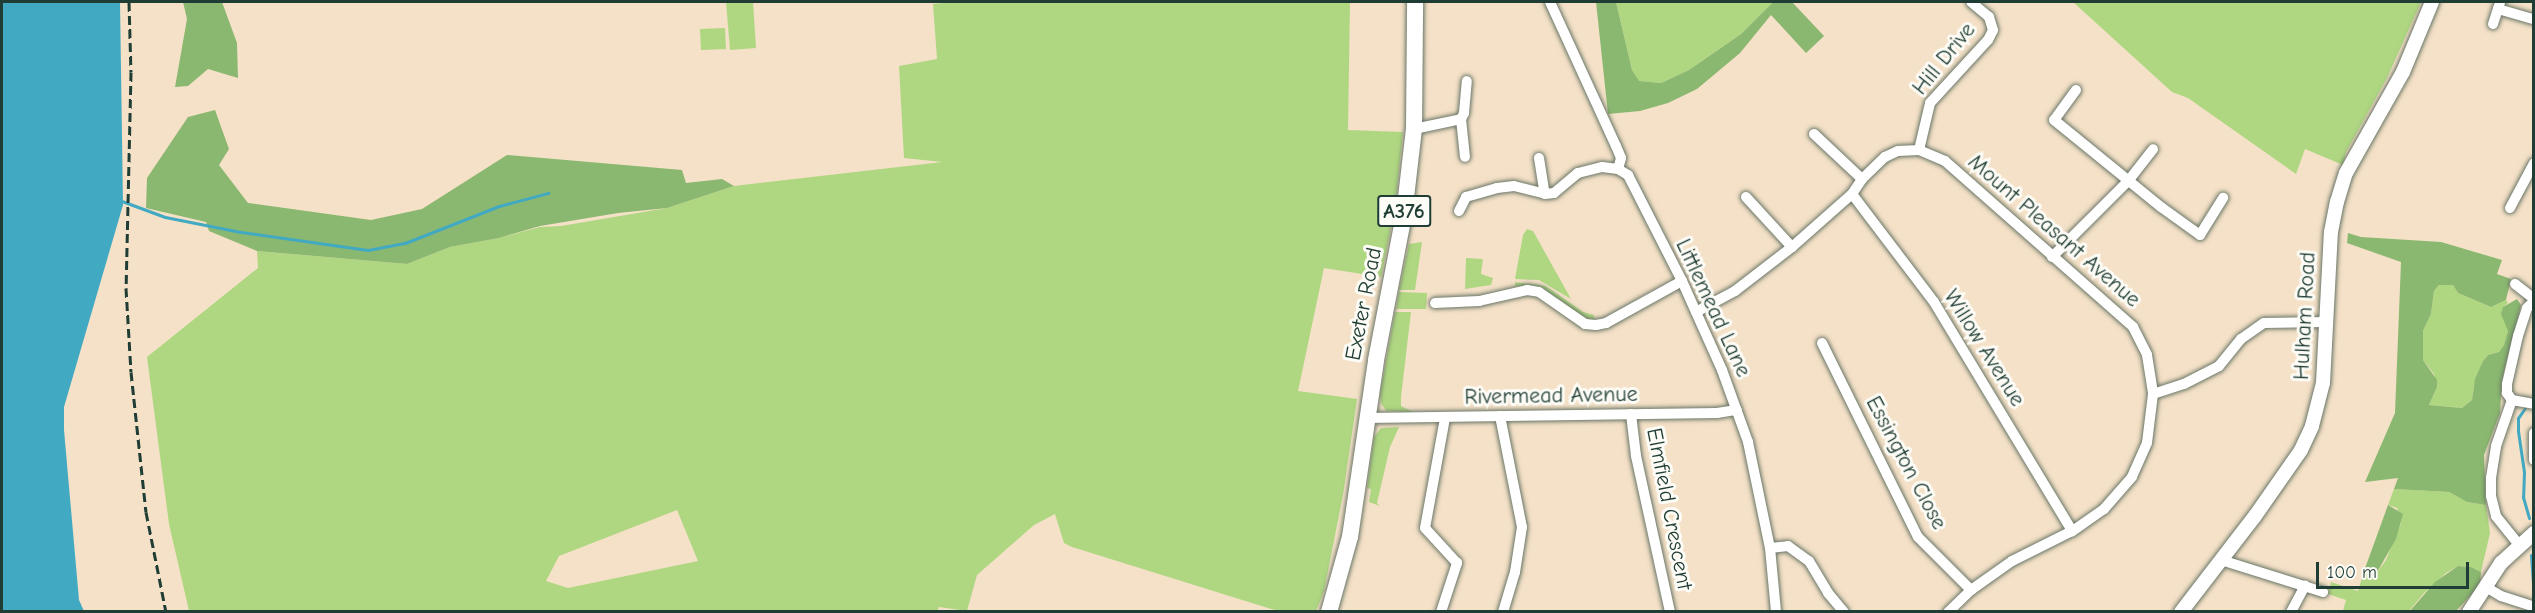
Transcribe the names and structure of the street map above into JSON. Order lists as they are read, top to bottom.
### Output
{
  "streets": {
    "highway": ["A376", "Exeter Road"],
    "street": [
      "Hill Drive",
      "Mount Pleasant Avenue",
      "Littlemead Lane",
      "Hulham Road",
      "Willow Avenue",
      "Rivermead Avenue",
      "Essington Close",
      "Elmfield Crescent"
    ]
  },
  "crossings": [
    ["Hill Drive", "Mount Pleasant Avenue"],
    ["Mount Pleasant Avenue", "Willow Avenue"],
    ["Mount Pleasant Avenue", "Essington Close"],
    ["Exeter Road", "Rivermead Avenue"],
    ["Littlemead Lane", "Rivermead Avenue"],
    ["Rivermead Avenue", "Elmfield Crescent"]
  ],
  "scale_bar": "100 m"
}
